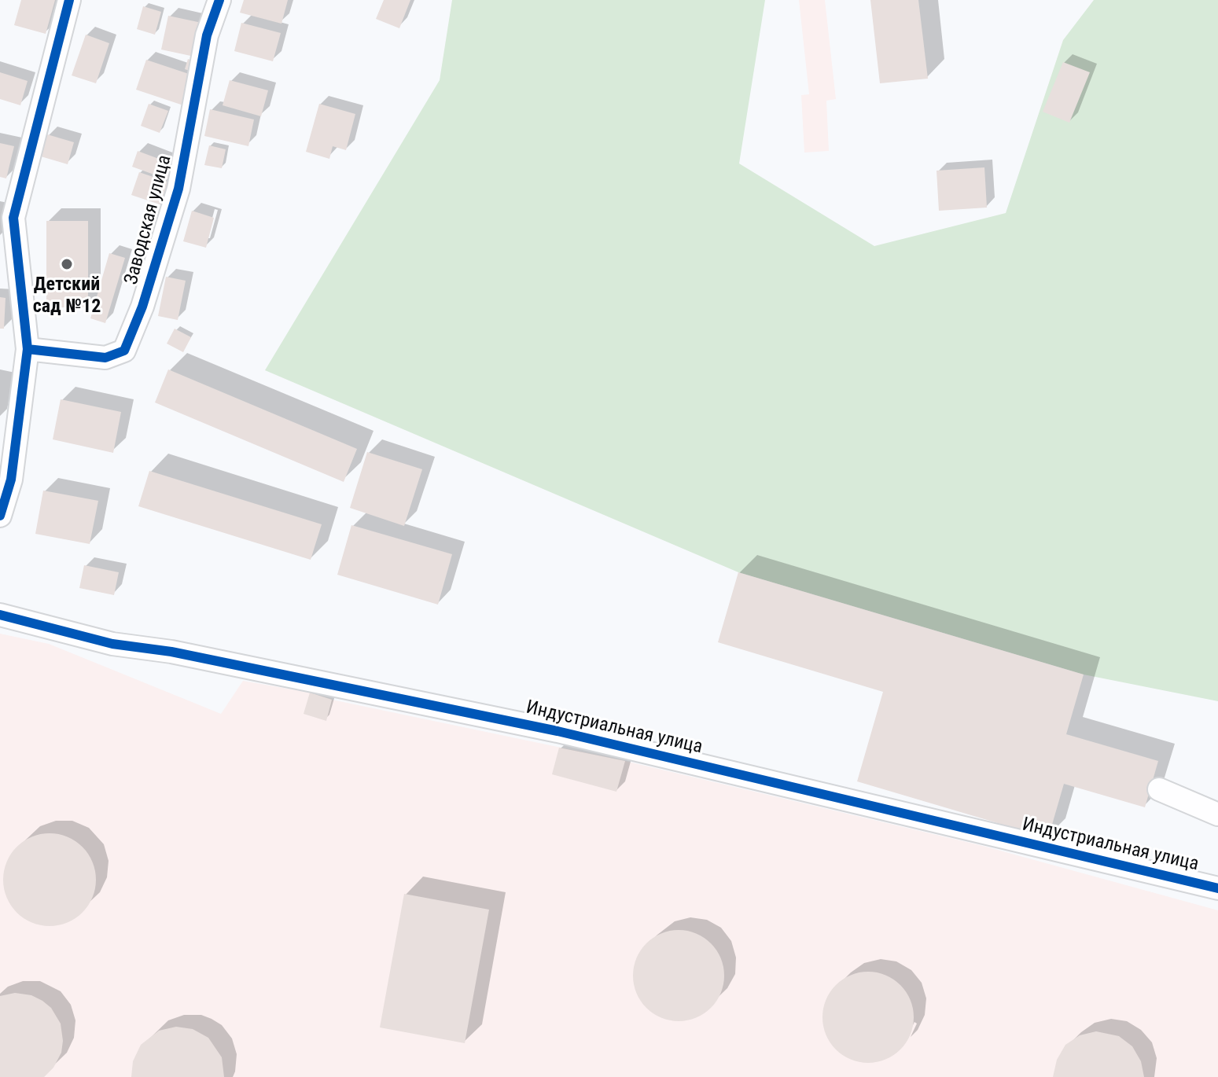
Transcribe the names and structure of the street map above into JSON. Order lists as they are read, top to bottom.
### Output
{
  "streets": {
    "street": ["Заводская улица", "Индустриальная улица"]
  },
  "places": ["Детский сад №12"]
}
